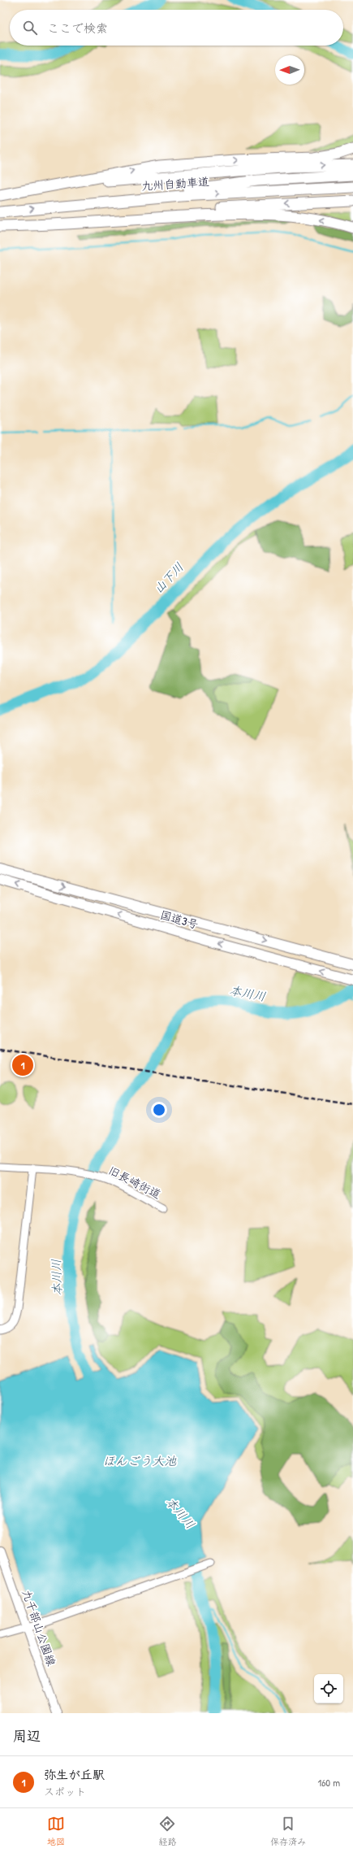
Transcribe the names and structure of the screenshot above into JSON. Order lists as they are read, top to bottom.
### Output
{
  "streets": {
    "highway": ["九州自動車道", "国道3号"],
    "main road": ["九千部山公園線"],
    "street": ["旧長崎街道"]
  },
  "water": ["山下川", "本川川", "ほんごう大池"],
  "north": "left",
  "page": {
    "search": "ここで検索",
    "pins": "1",
    "heading": "周辺",
    "list": [
      {
        "mark": "1",
        "name": "弥生が丘駅",
        "note": "スポット",
        "value": "160 m"
      }
    ],
    "nav": ["地図", "経路", "保存済み"]
  }
}
